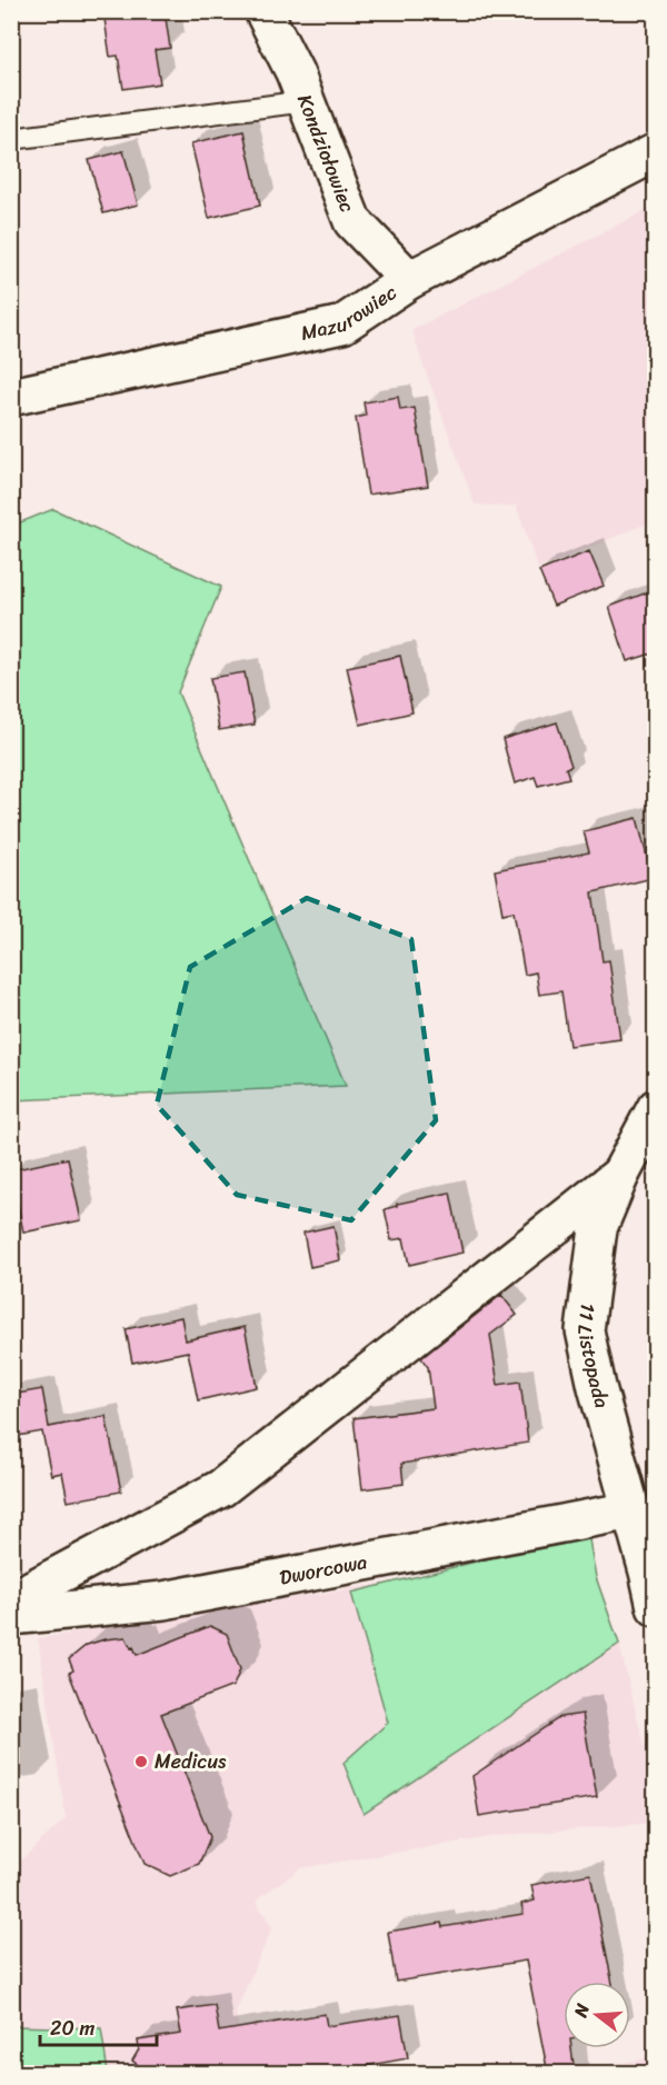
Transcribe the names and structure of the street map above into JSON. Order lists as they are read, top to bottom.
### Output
{
  "streets": {
    "street": [
      "Kondziołowiec",
      "Mazurowiec",
      "11 Listopada",
      "Dworcowa"
    ]
  },
  "crossings": [
    ["Kondziołowiec", "Mazurowiec"],
    ["11 Listopada", "Dworcowa"]
  ],
  "places": ["Medicus"],
  "scale_bar": "20 m",
  "north": "left"
}
